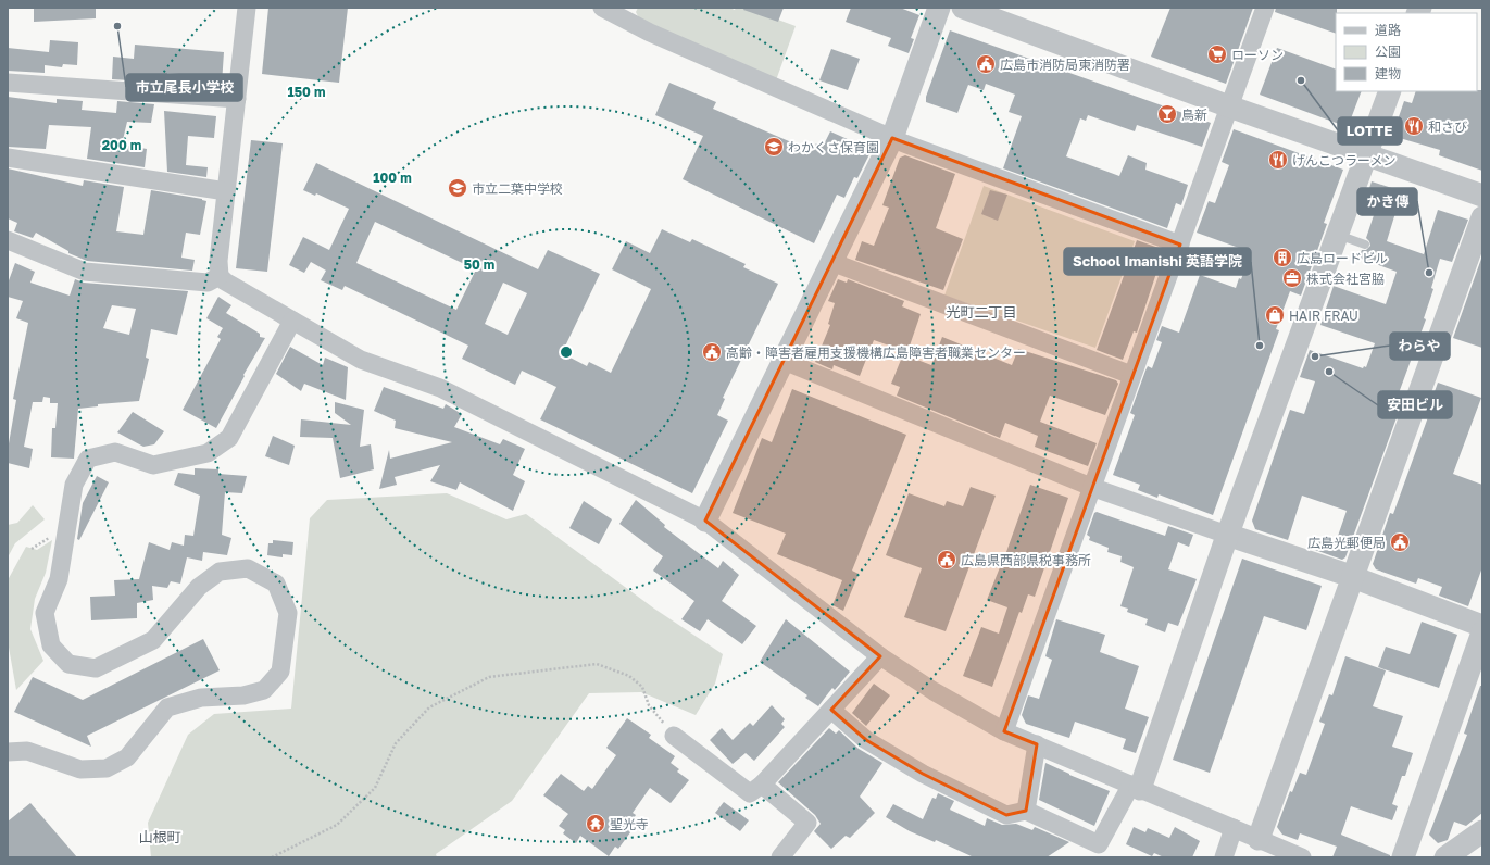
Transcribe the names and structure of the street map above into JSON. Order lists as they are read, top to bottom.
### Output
{
  "districts": ["光町二丁目", "山根町"],
  "places": {
    "other": [
      "市立尾長小学校",
      "LOTTE",
      "かき傳",
      "School Imanishi 英語学院",
      "わらや",
      "安田ビル"
    ],
    "supermarket": ["ローソン"],
    "public building": [
      "広島市消防局東消防署",
      "高齢・障害者雇用支援機構広島障害者職業センター",
      "広島光郵便局",
      "広島県西部県税事務所"
    ],
    "bar": ["鳥新"],
    "restaurant": ["和さび", "げんこつラーメン"],
    "school or university": ["わかくさ保育園", "市立二葉中学校"],
    "building": ["広島ロードビル"],
    "office": ["株式会社宮脇"],
    "shop": ["HAIR FRAU"],
    "temple": ["聖光寺"]
  },
  "legend": ["道路", "公園", "建物"],
  "rings": [
    "150 m",
    "200 m",
    "100 m",
    "50 m"
  ]
}
